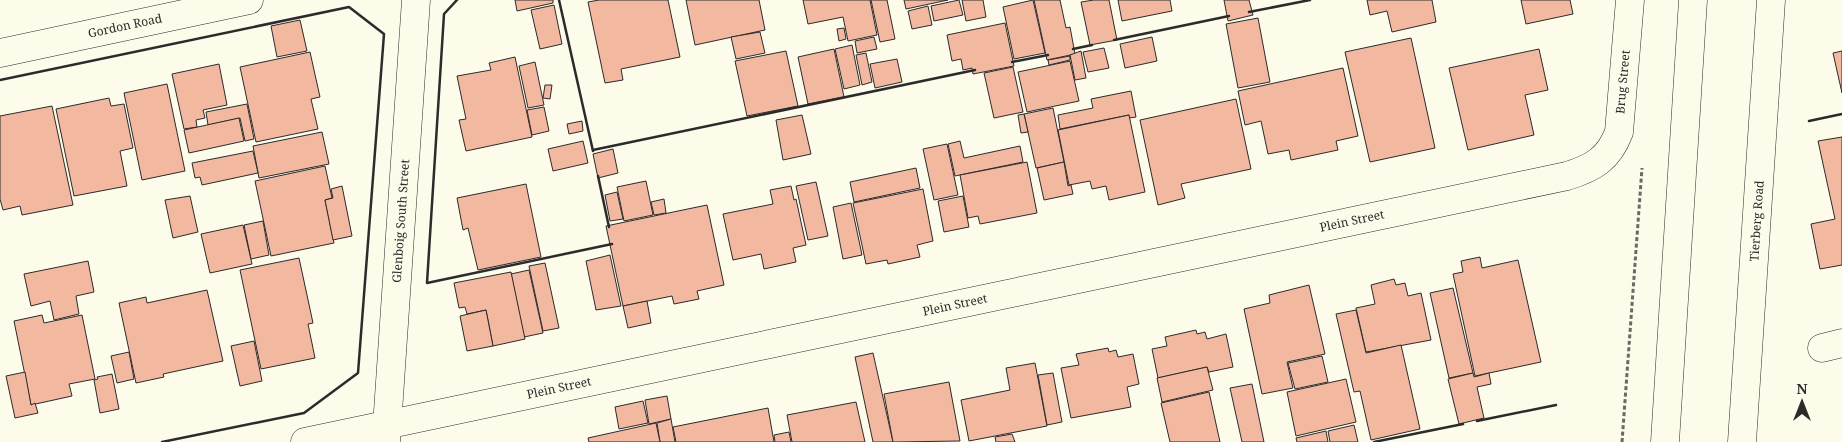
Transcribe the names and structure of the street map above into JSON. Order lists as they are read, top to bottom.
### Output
{
  "streets": {
    "street": [
      "Gordon Road",
      "Brug Street",
      "Glenboig South Street",
      "Plein Street",
      "Tierberg Road"
    ]
  },
  "crossings": [
    ["Brug Street", "Plein Street"],
    ["Glenboig South Street", "Plein Street"]
  ],
  "north": "top"
}
